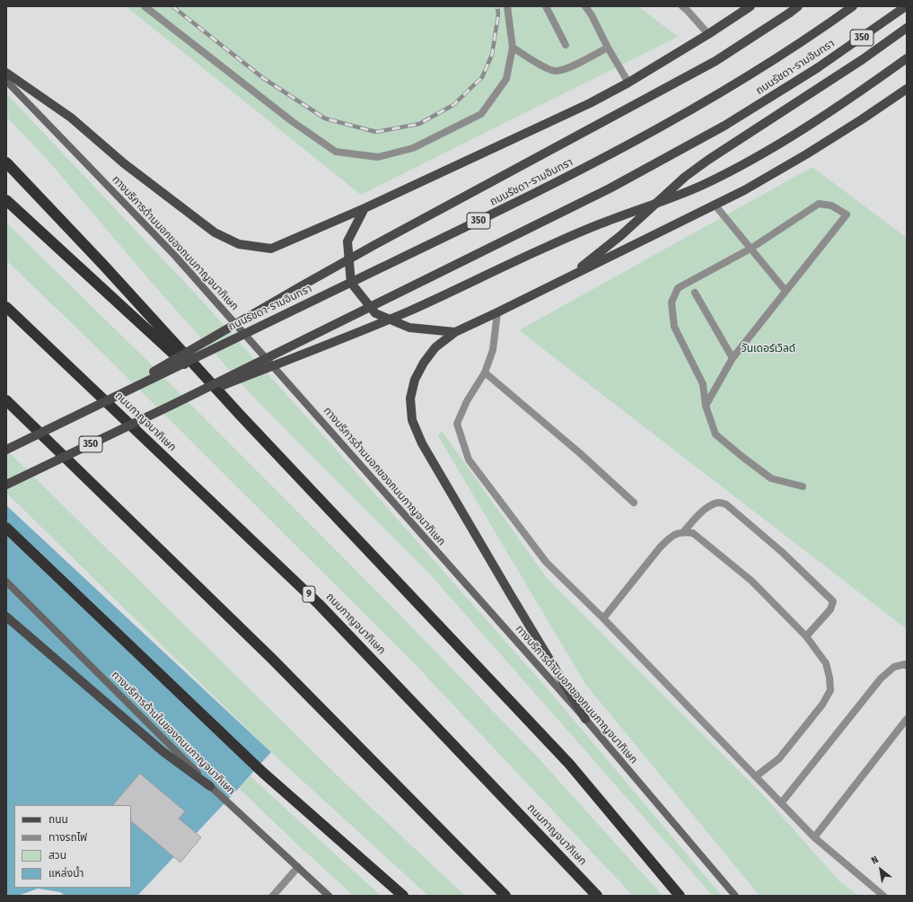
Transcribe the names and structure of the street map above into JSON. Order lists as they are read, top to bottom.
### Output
{
  "streets": {
    "highway": ["ถนนกาญจนาภิเษก", "9"],
    "main road": [
      "350",
      "ถนนรัชดา-รามอินทรา",
      "ทางบริการด้านนอกของถนนกาญจนาภิเษก",
      "ทางบริการด้านในของถนนกาญจนาภิเษก"
    ]
  },
  "parks": ["วันเดอร์เวิลด์"],
  "legend": [
    "ถนน",
    "ทางรถไฟ",
    "สวน",
    "แหล่งน้ำ"
  ],
  "north": "top left"
}
